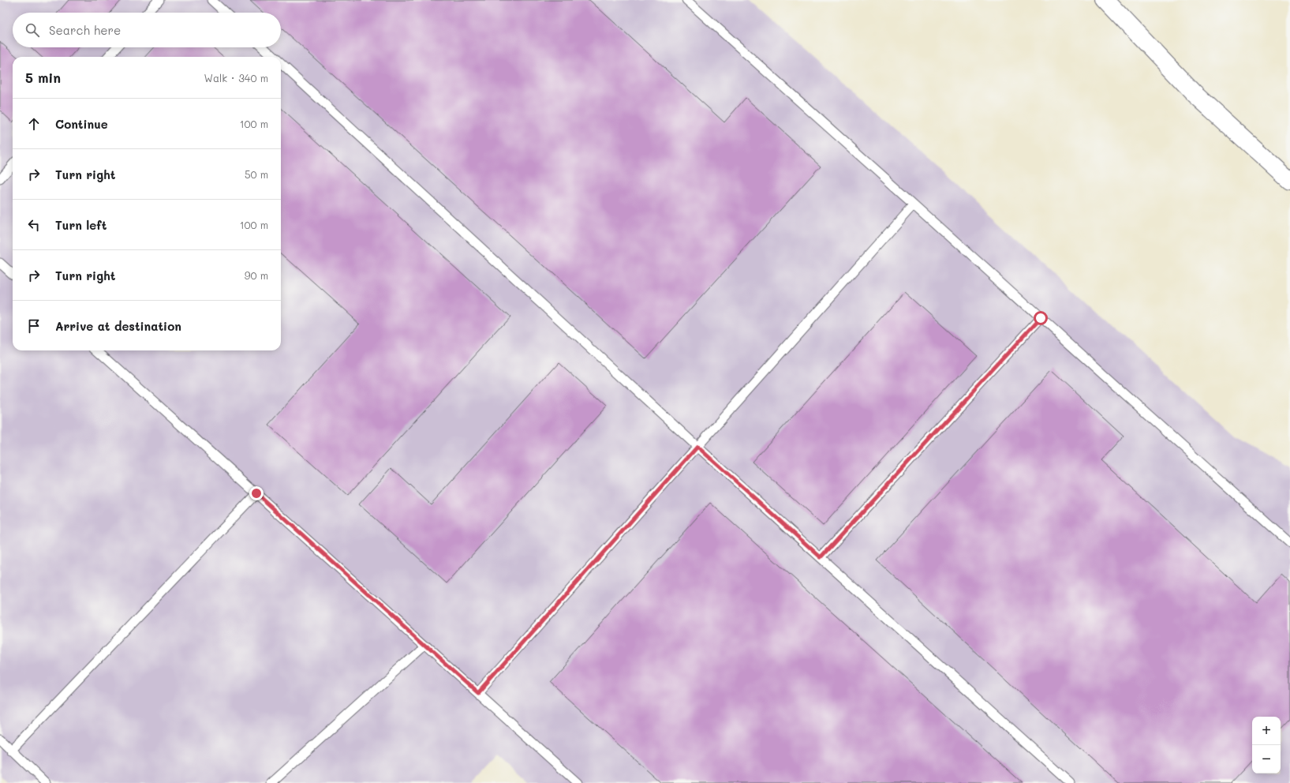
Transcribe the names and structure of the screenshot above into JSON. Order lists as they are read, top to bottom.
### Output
{
  "page": {
    "search": "Search here",
    "heading": ["5 min", "Walk · 340 m"],
    "list": [
      ["Continue", "100 m"],
      ["Turn right", "50 m"],
      ["Turn left", "100 m"],
      ["Turn right", "90 m"],
      "Arrive at destination"
    ],
    "map_buttons": ["+", "−"]
  }
}
